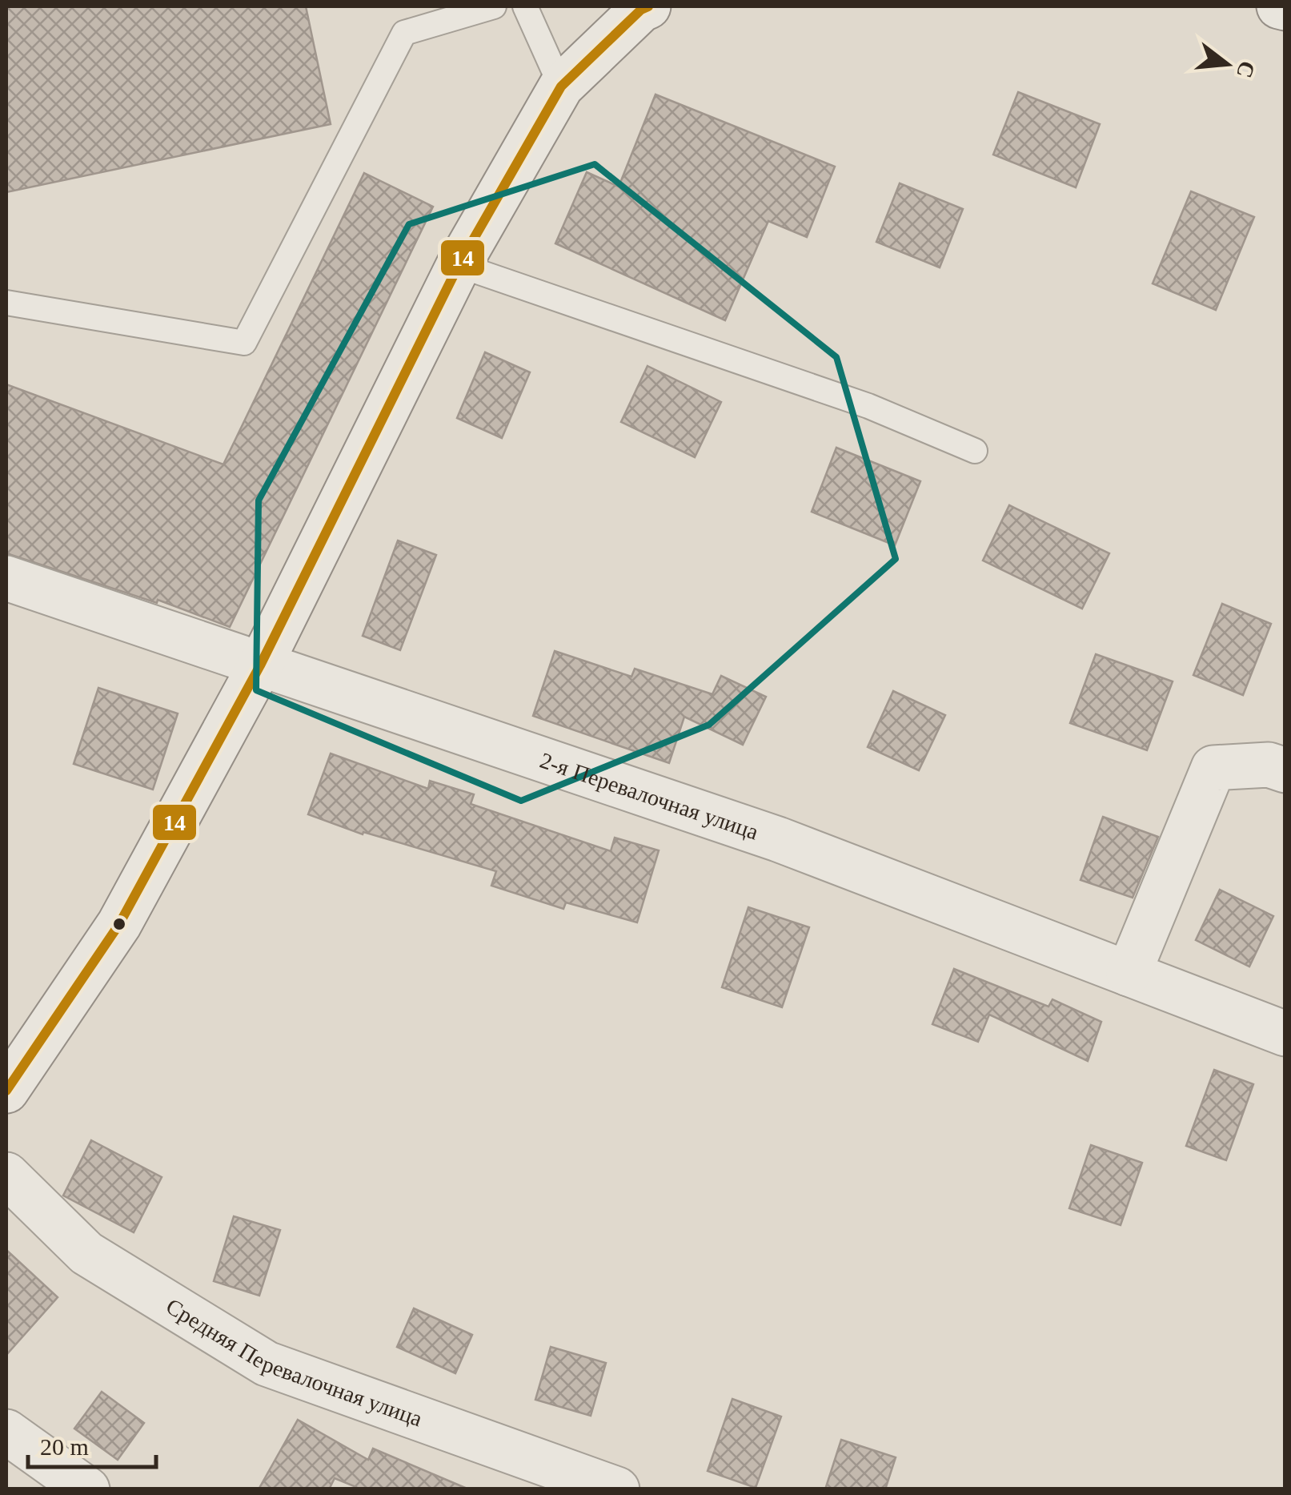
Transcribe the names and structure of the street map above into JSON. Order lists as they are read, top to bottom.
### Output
{
  "streets": {
    "street": ["2-я Перевалочная улица", "Средняя Перевалочная улица"]
  },
  "lines": ["transit line 14"],
  "scale_bar": "20 m",
  "north": "right"
}
